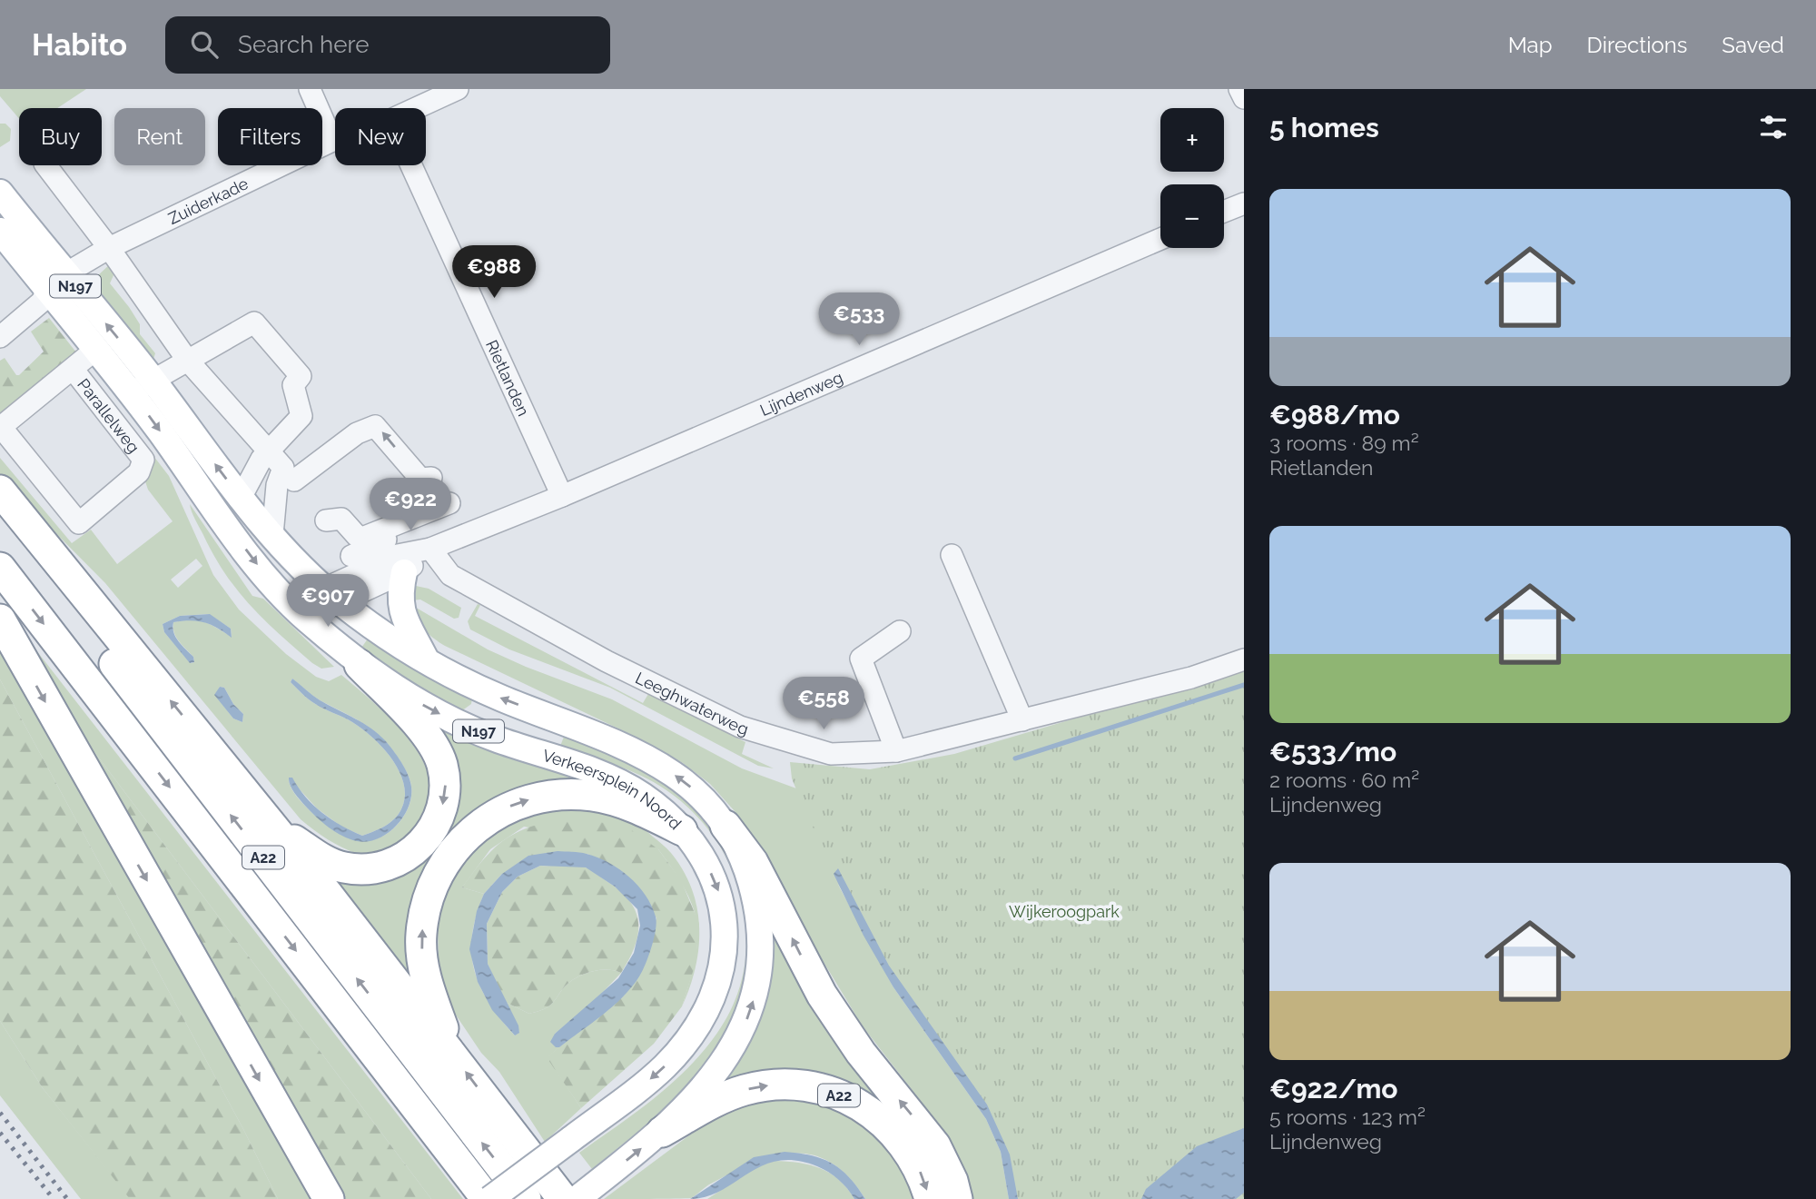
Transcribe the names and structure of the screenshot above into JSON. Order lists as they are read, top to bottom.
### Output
{
  "streets": {
    "highway": ["A22"],
    "main road": ["N197", "Parallelweg", "Verkeersplein Noord"],
    "street": [
      "Zuiderkade",
      "Rietlanden",
      "Lijndenweg",
      "Leeghwaterweg"
    ]
  },
  "crossings": [
    ["Zuiderkade", "Parallelweg"],
    ["N197", "Lijndenweg"],
    ["N197", "Parallelweg"],
    ["N197", "A22"],
    ["Rietlanden", "Lijndenweg"],
    ["Lijndenweg", "Parallelweg"],
    ["Lijndenweg", "Leeghwaterweg"],
    ["Lijndenweg", "Verkeersplein Noord"],
    ["Parallelweg", "Verkeersplein Noord"],
    ["Verkeersplein Noord", "A22"]
  ],
  "parks": ["Wijkeroogpark"],
  "page": {
    "header": "Habito",
    "search": "Search here",
    "nav": ["Map", "Directions", "Saved"],
    "heading": "5 homes",
    "map_buttons": ["+", "−"],
    "chip": [
      "Buy",
      "Rent",
      "Filters",
      "New"
    ],
    "list": [
      {
        "name": "€988/mo",
        "note": "3 rooms · 89 m² · Rietlanden"
      },
      {
        "name": "€533/mo",
        "note": "2 rooms · 60 m² · Lijndenweg"
      },
      {
        "name": "€922/mo",
        "note": "5 rooms · 123 m² · Lijndenweg"
      }
    ],
    "price": [
      "€988",
      "€533",
      "€922",
      "€907",
      "€558"
    ]
  }
}
